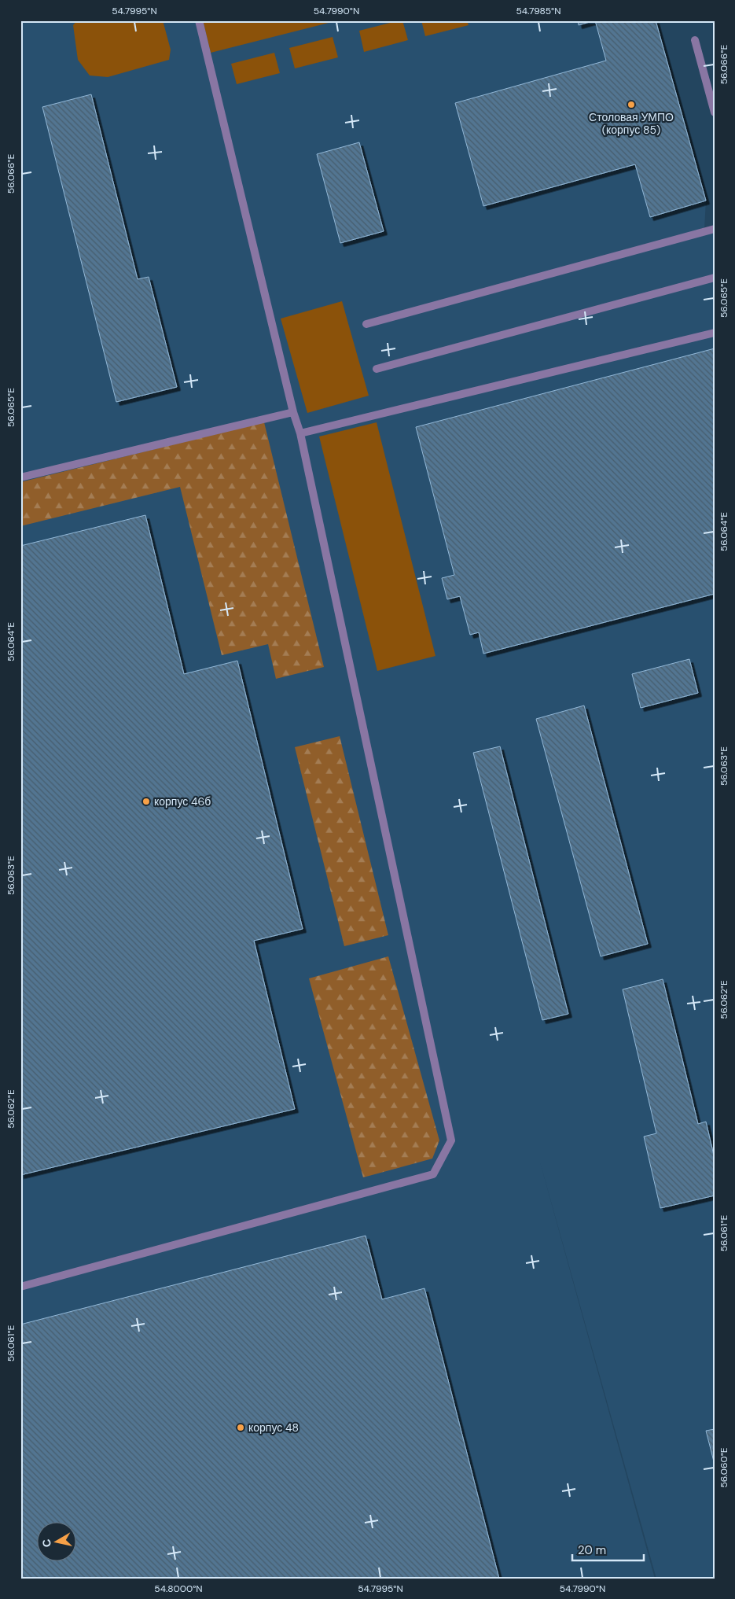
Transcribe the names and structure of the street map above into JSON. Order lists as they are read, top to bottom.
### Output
{
  "places": ["Столовая УМПО (корпус 85)", "корпус 46б", "корпус 48"],
  "scale_bar": "20 m",
  "north": "left",
  "coordinates": [
    "54.7995°N",
    "54.7990°N",
    "54.7985°N",
    "56.066°E",
    "56.065°E",
    "56.064°E",
    "56.063°E",
    "56.062°E",
    "56.061°E",
    "56.060°E",
    "54.8000°N"
  ]
}
